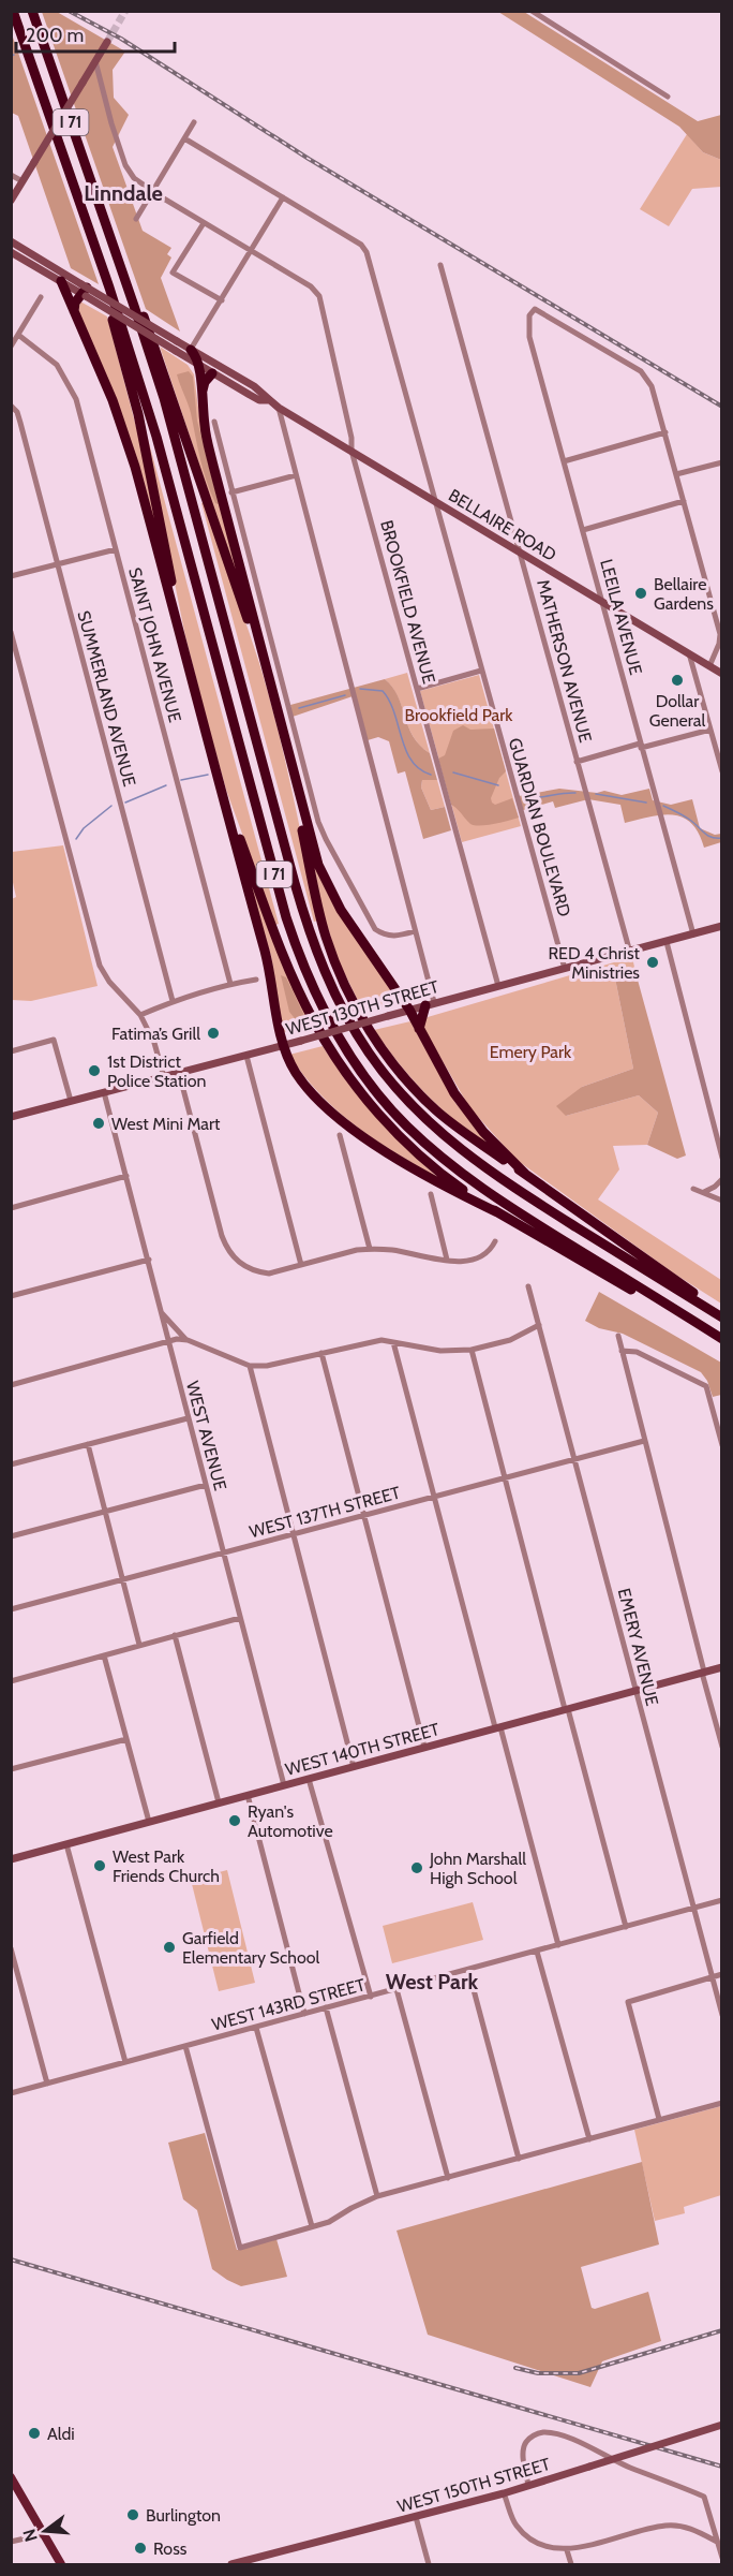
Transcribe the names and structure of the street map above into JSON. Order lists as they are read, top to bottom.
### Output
{
  "streets": {
    "highway": ["I 71"],
    "street": [
      "BELLAIRE ROAD",
      "BROOKFIELD AVENUE",
      "LEEILA AVENUE",
      "SAINT JOHN AVENUE",
      "MATHERSON AVENUE",
      "SUMMERLAND AVENUE",
      "GUARDIAN BOULEVARD",
      "WEST 130TH STREET",
      "WEST AVENUE",
      "WEST 137TH STREET",
      "EMERY AVENUE",
      "WEST 140TH STREET",
      "WEST 143RD STREET",
      "WEST 150TH STREET"
    ]
  },
  "crossings": [
    ["BELLAIRE ROAD", "BROOKFIELD AVENUE"],
    ["BELLAIRE ROAD", "LEEILA AVENUE"],
    ["BELLAIRE ROAD", "MATHERSON AVENUE"],
    ["BELLAIRE ROAD", "GUARDIAN BOULEVARD"],
    ["BROOKFIELD AVENUE", "WEST 130TH STREET"],
    ["LEEILA AVENUE", "WEST 130TH STREET"],
    ["MATHERSON AVENUE", "WEST 130TH STREET"],
    ["GUARDIAN BOULEVARD", "WEST 130TH STREET"],
    ["WEST 130TH STREET", "WEST AVENUE"],
    ["WEST AVENUE", "WEST 137TH STREET"],
    ["WEST AVENUE", "WEST 140TH STREET"],
    ["WEST 137TH STREET", "EMERY AVENUE"],
    ["EMERY AVENUE", "WEST 140TH STREET"],
    ["EMERY AVENUE", "WEST 143RD STREET"]
  ],
  "districts": ["Linndale", "West Park"],
  "parks": ["Brookfield Park", "Emery Park"],
  "places": [
    "Bellaire Gardens",
    "Dollar General",
    "RED 4 Christ Ministries",
    "Fatima’s Grill",
    "1st District Police Station",
    "West Mini Mart",
    "Ryan's Automotive",
    "West Park Friends Church",
    "John Marshall High School",
    "Garfield Elementary School",
    "Aldi",
    "Burlington",
    "Ross"
  ],
  "scale_bar": "200 m",
  "north": "left"
}
